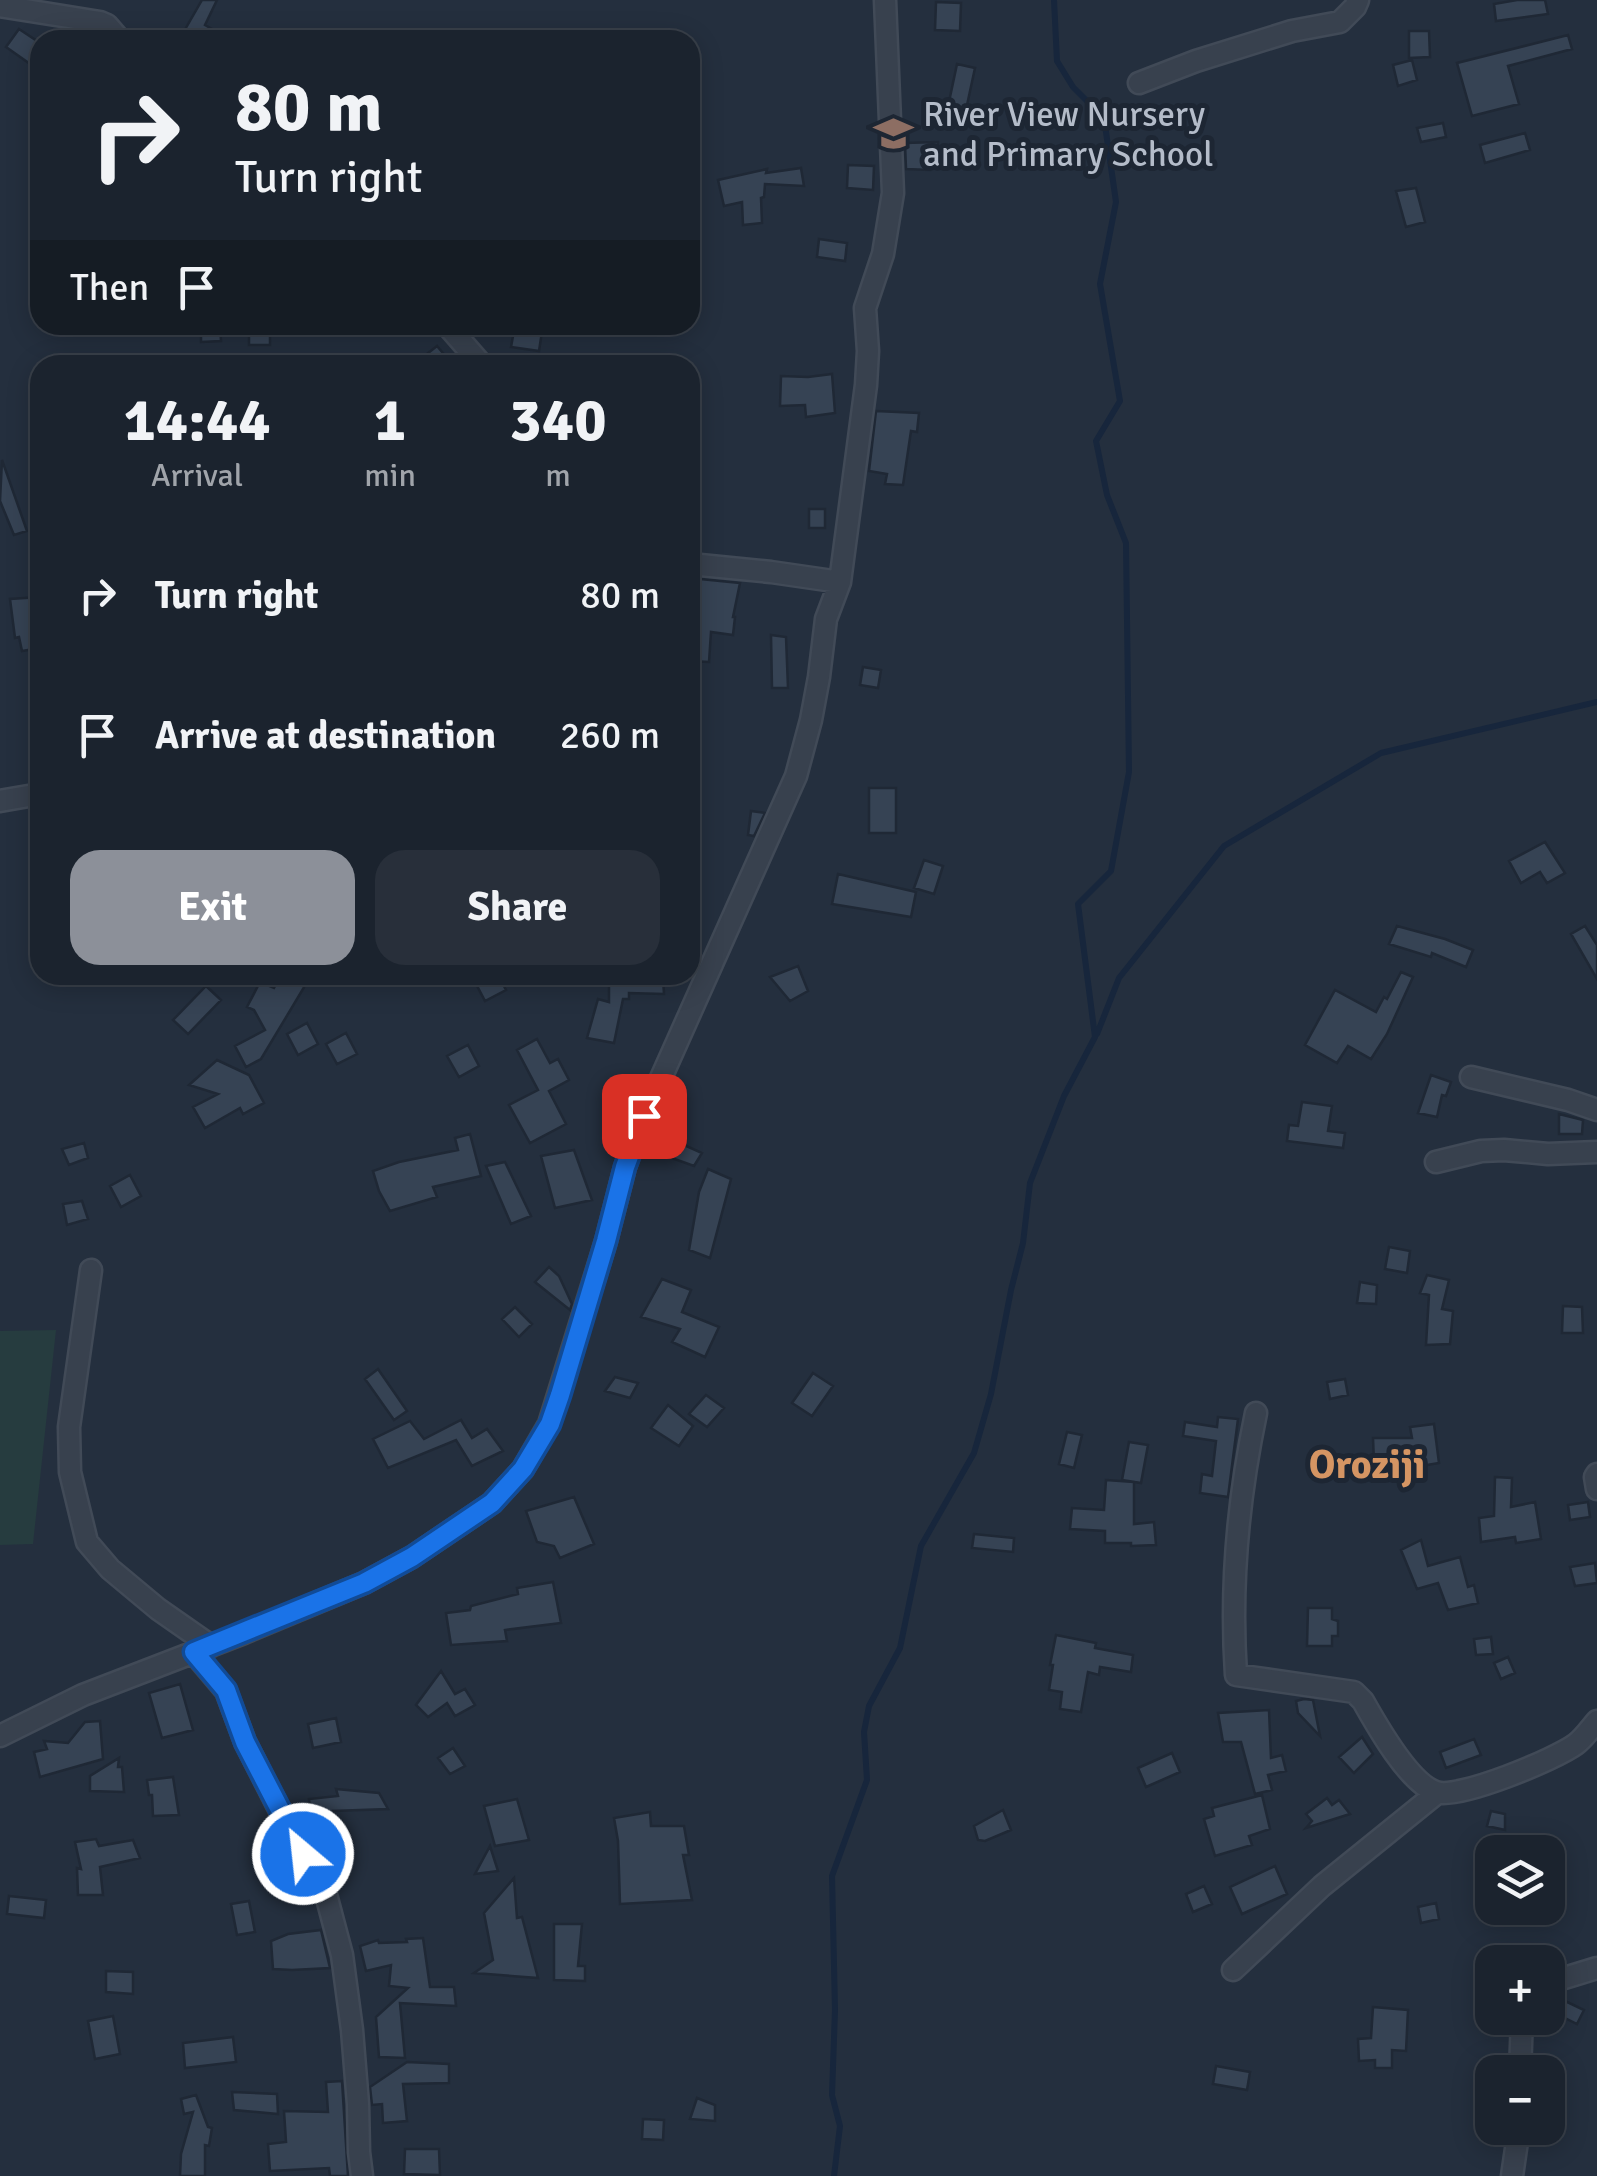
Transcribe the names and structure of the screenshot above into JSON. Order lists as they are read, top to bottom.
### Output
{
  "districts": ["Oroziji"],
  "places": {
    "school or university": ["River View Nursery and Primary School"]
  },
  "page": {
    "turn": ["80 m", "Turn right"],
    "then": "Then",
    "eta": [
      "14:44",
      "Arrival",
      "1",
      "min",
      "340",
      "m"
    ],
    "list": [
      {
        "name": "Turn right",
        "value": "80 m"
      },
      {
        "name": "Arrive at destination",
        "value": "260 m"
      }
    ],
    "buttons": ["Exit", "Share"],
    "map_buttons": ["+", "−"]
  }
}
